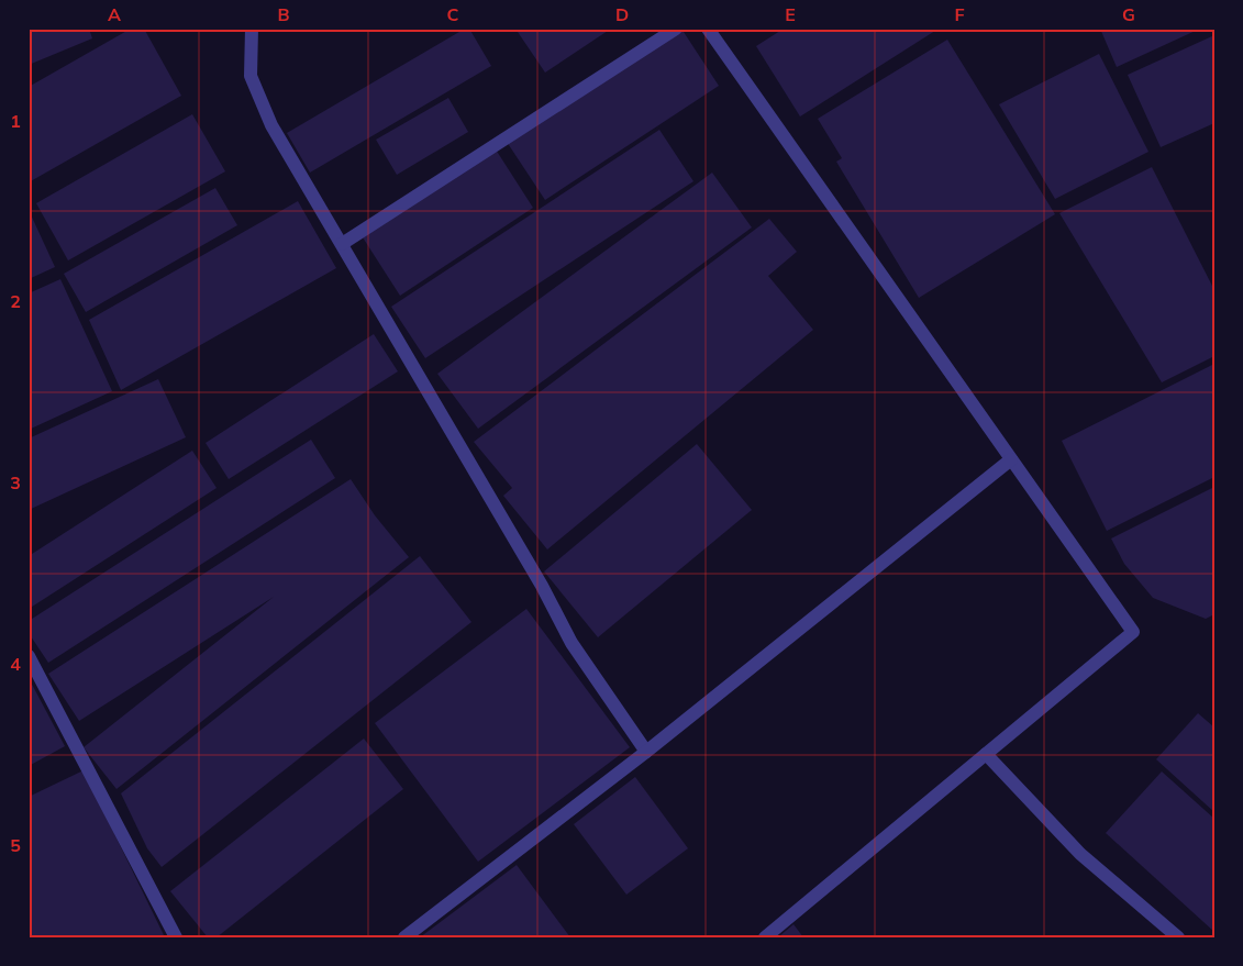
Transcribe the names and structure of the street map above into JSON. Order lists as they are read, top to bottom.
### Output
{
  "grid": {
    "columns": [
      "A",
      "B",
      "C",
      "D",
      "E",
      "F",
      "G"
    ],
    "rows": [
      "1",
      "2",
      "3",
      "4",
      "5"
    ]
  }
}
